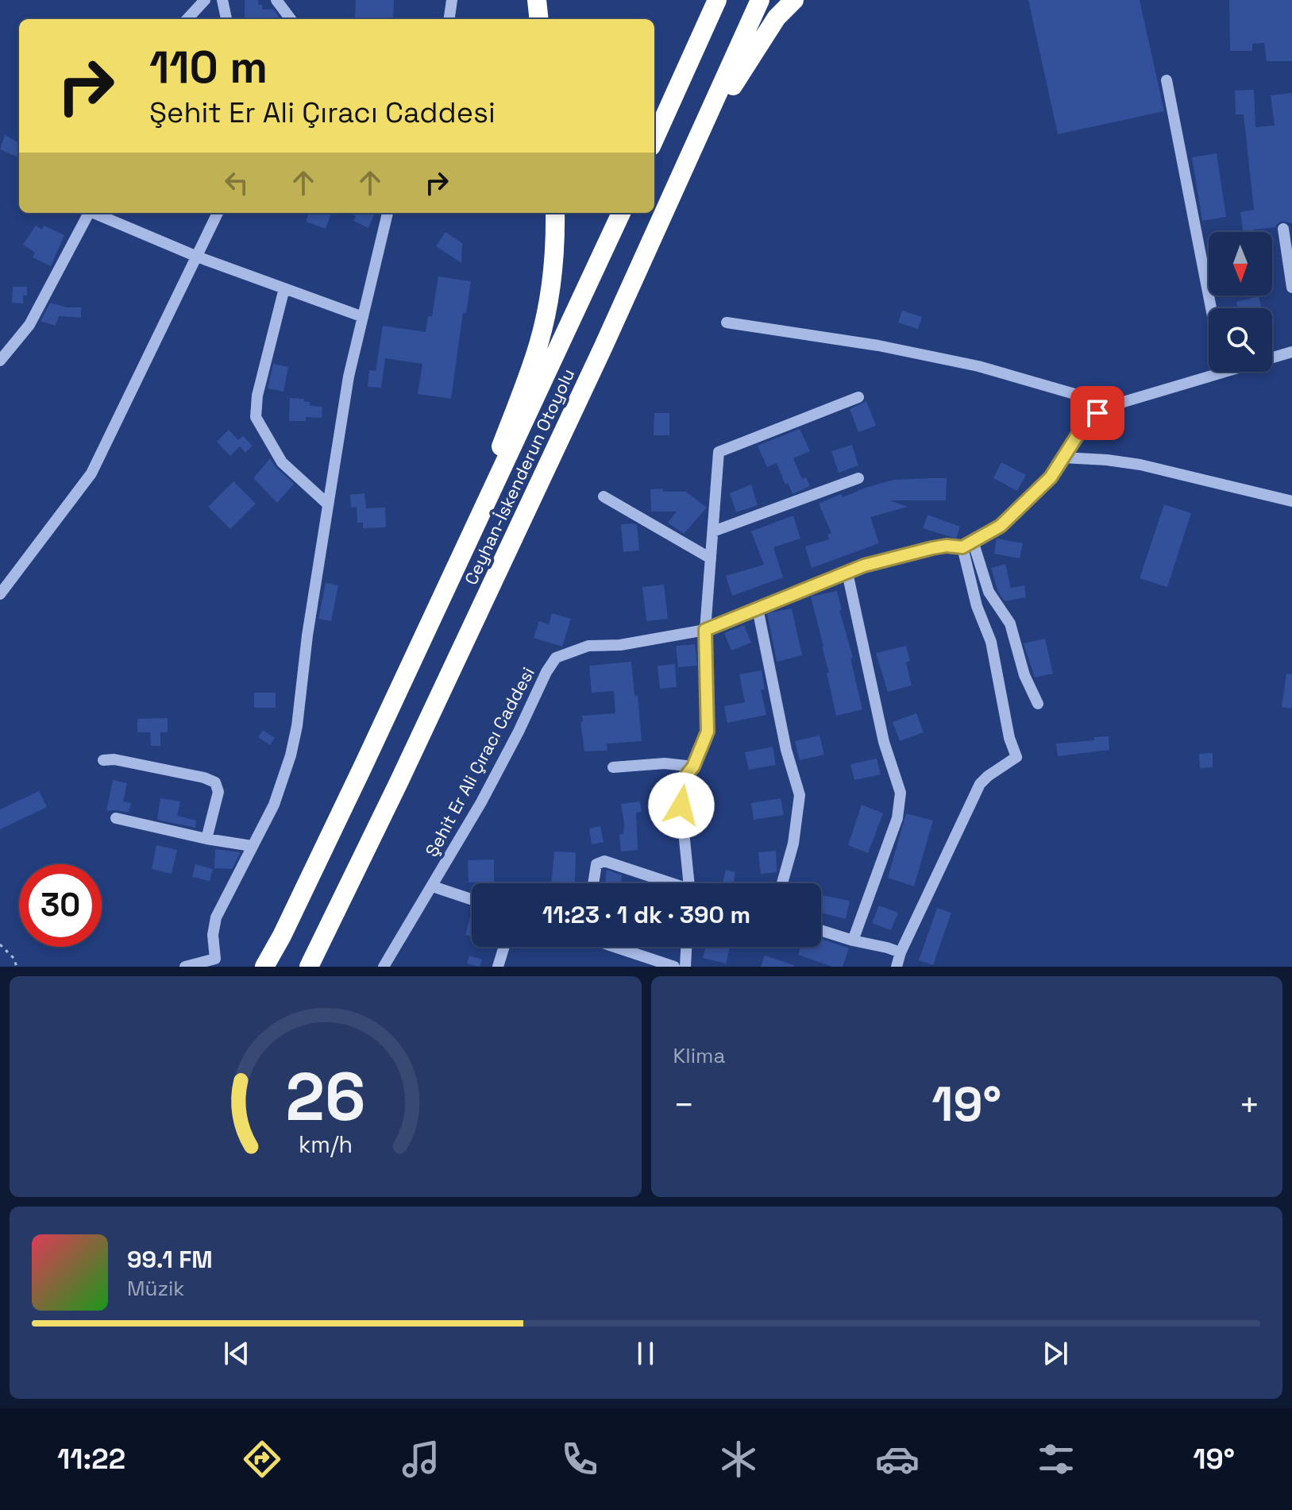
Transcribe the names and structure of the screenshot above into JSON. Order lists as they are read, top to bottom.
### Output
{
  "streets": {
    "highway": ["Ceyhan-İskenderun Otoyolu"],
    "street": ["Şehit Er Ali Çıracı Caddesi"]
  },
  "north": "bottom",
  "page": {
    "turn": ["110 m", "Şehit Er Ali Çıracı Caddesi"],
    "limit": "30",
    "trip": "11:23 · 1 dk · 390 m",
    "tile": "Klima",
    "heat": ["−", "19°", "+"],
    "song": ["99.1 FM", "Müzik"],
    "tabs": ["11:22", "19°"],
    "gauge": ["26", "km/h"]
  }
}
